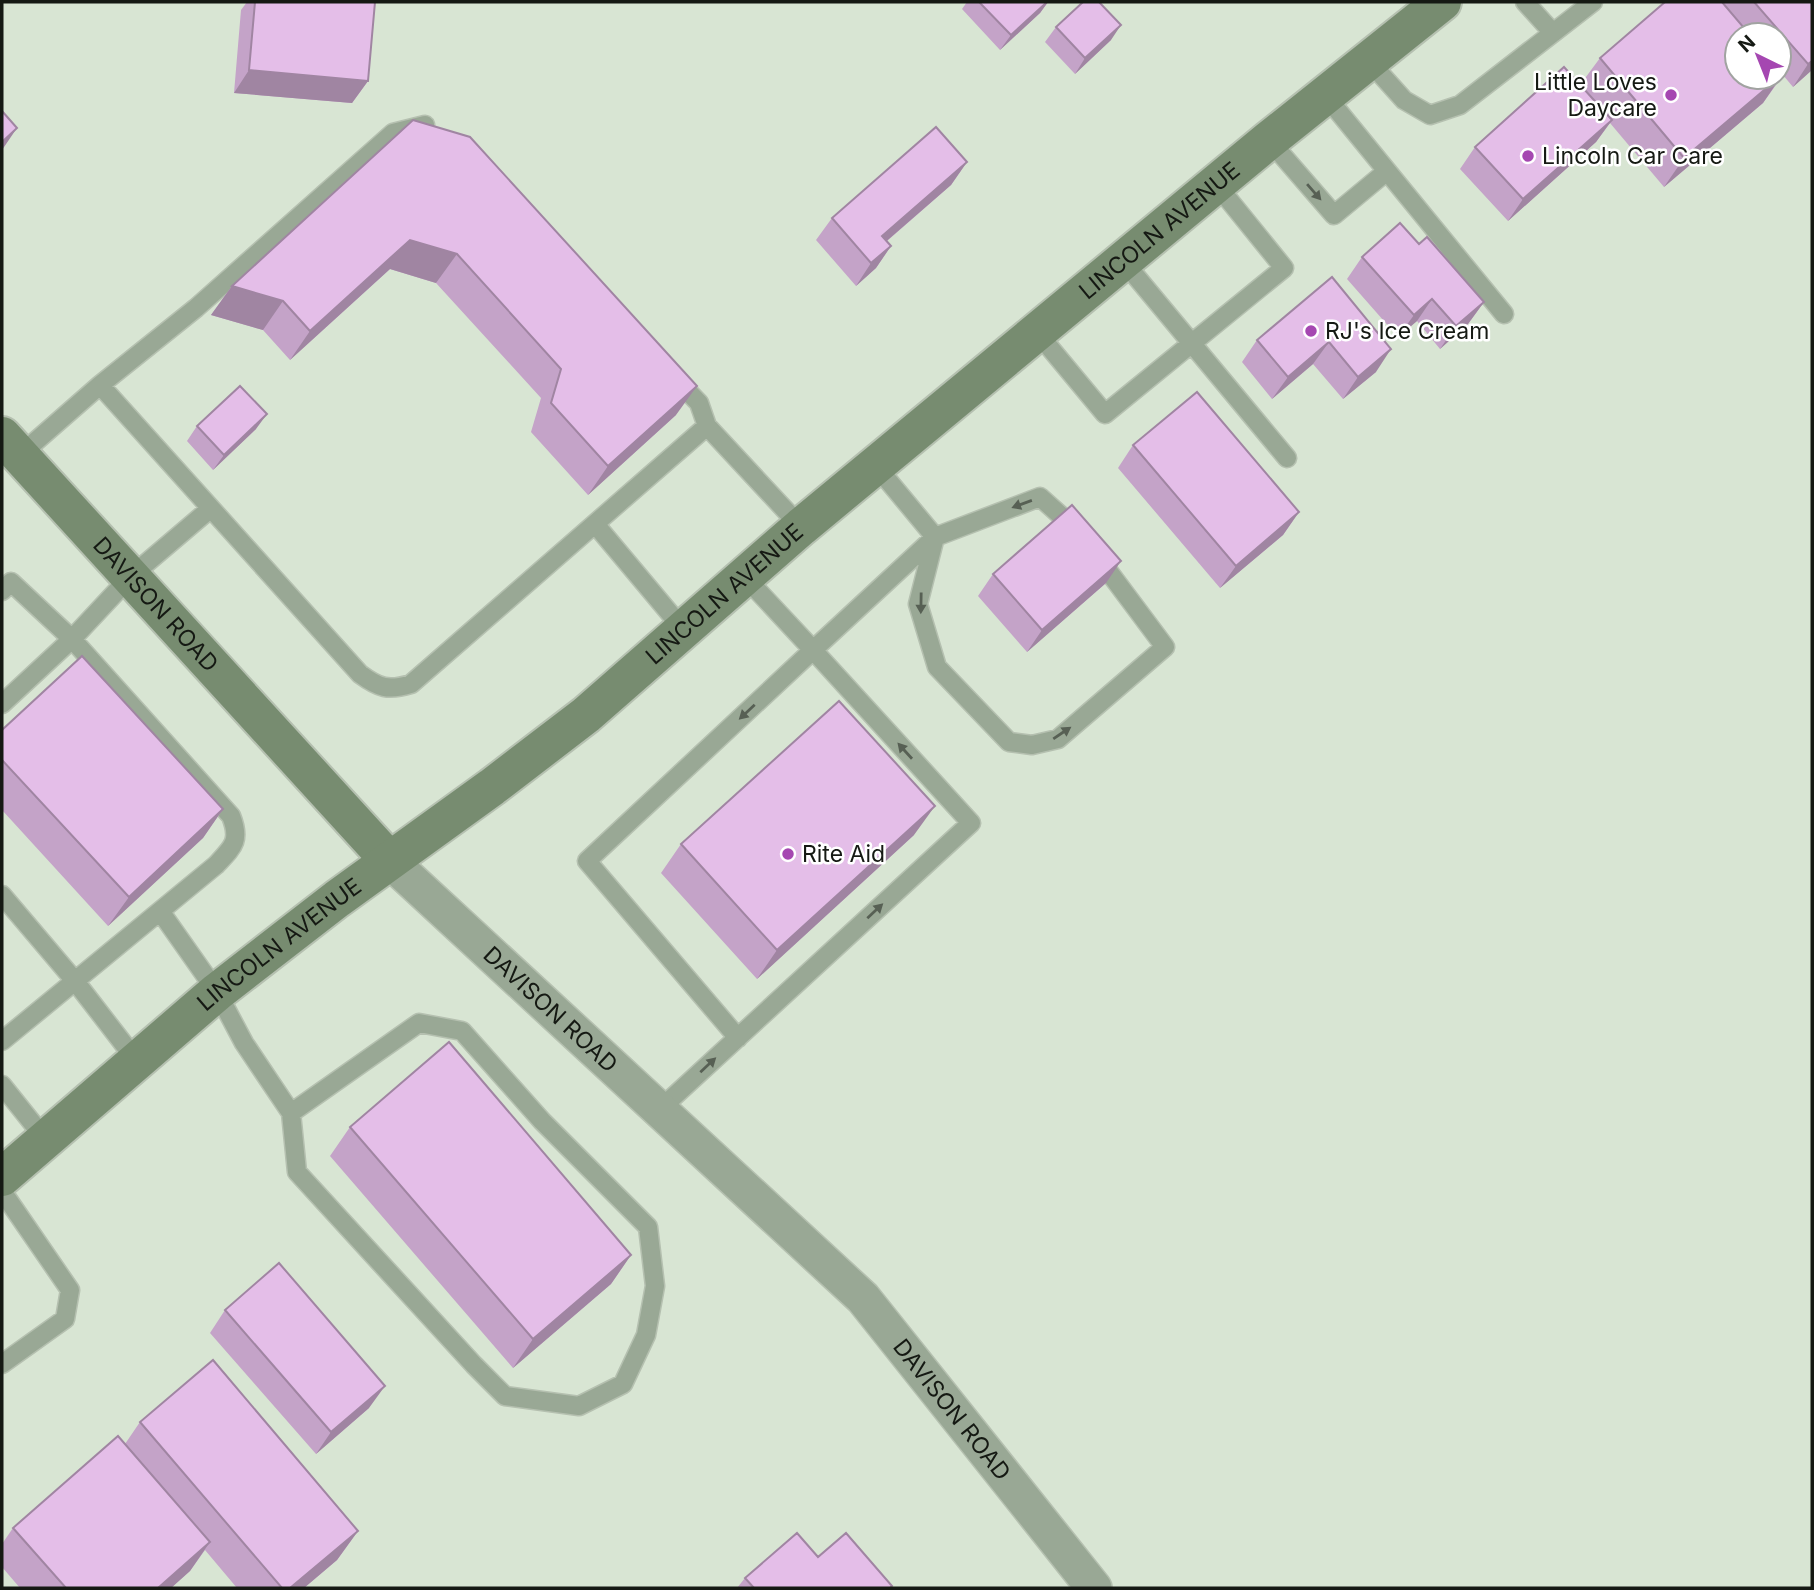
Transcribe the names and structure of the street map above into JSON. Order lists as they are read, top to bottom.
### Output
{
  "streets": {
    "street": ["LINCOLN AVENUE", "DAVISON ROAD"]
  },
  "crossings": [
    ["LINCOLN AVENUE", "DAVISON ROAD"]
  ],
  "places": [
    "Little Loves Daycare",
    "Lincoln Car Care",
    "RJ's Ice Cream",
    "Rite Aid"
  ],
  "north": "top left"
}
